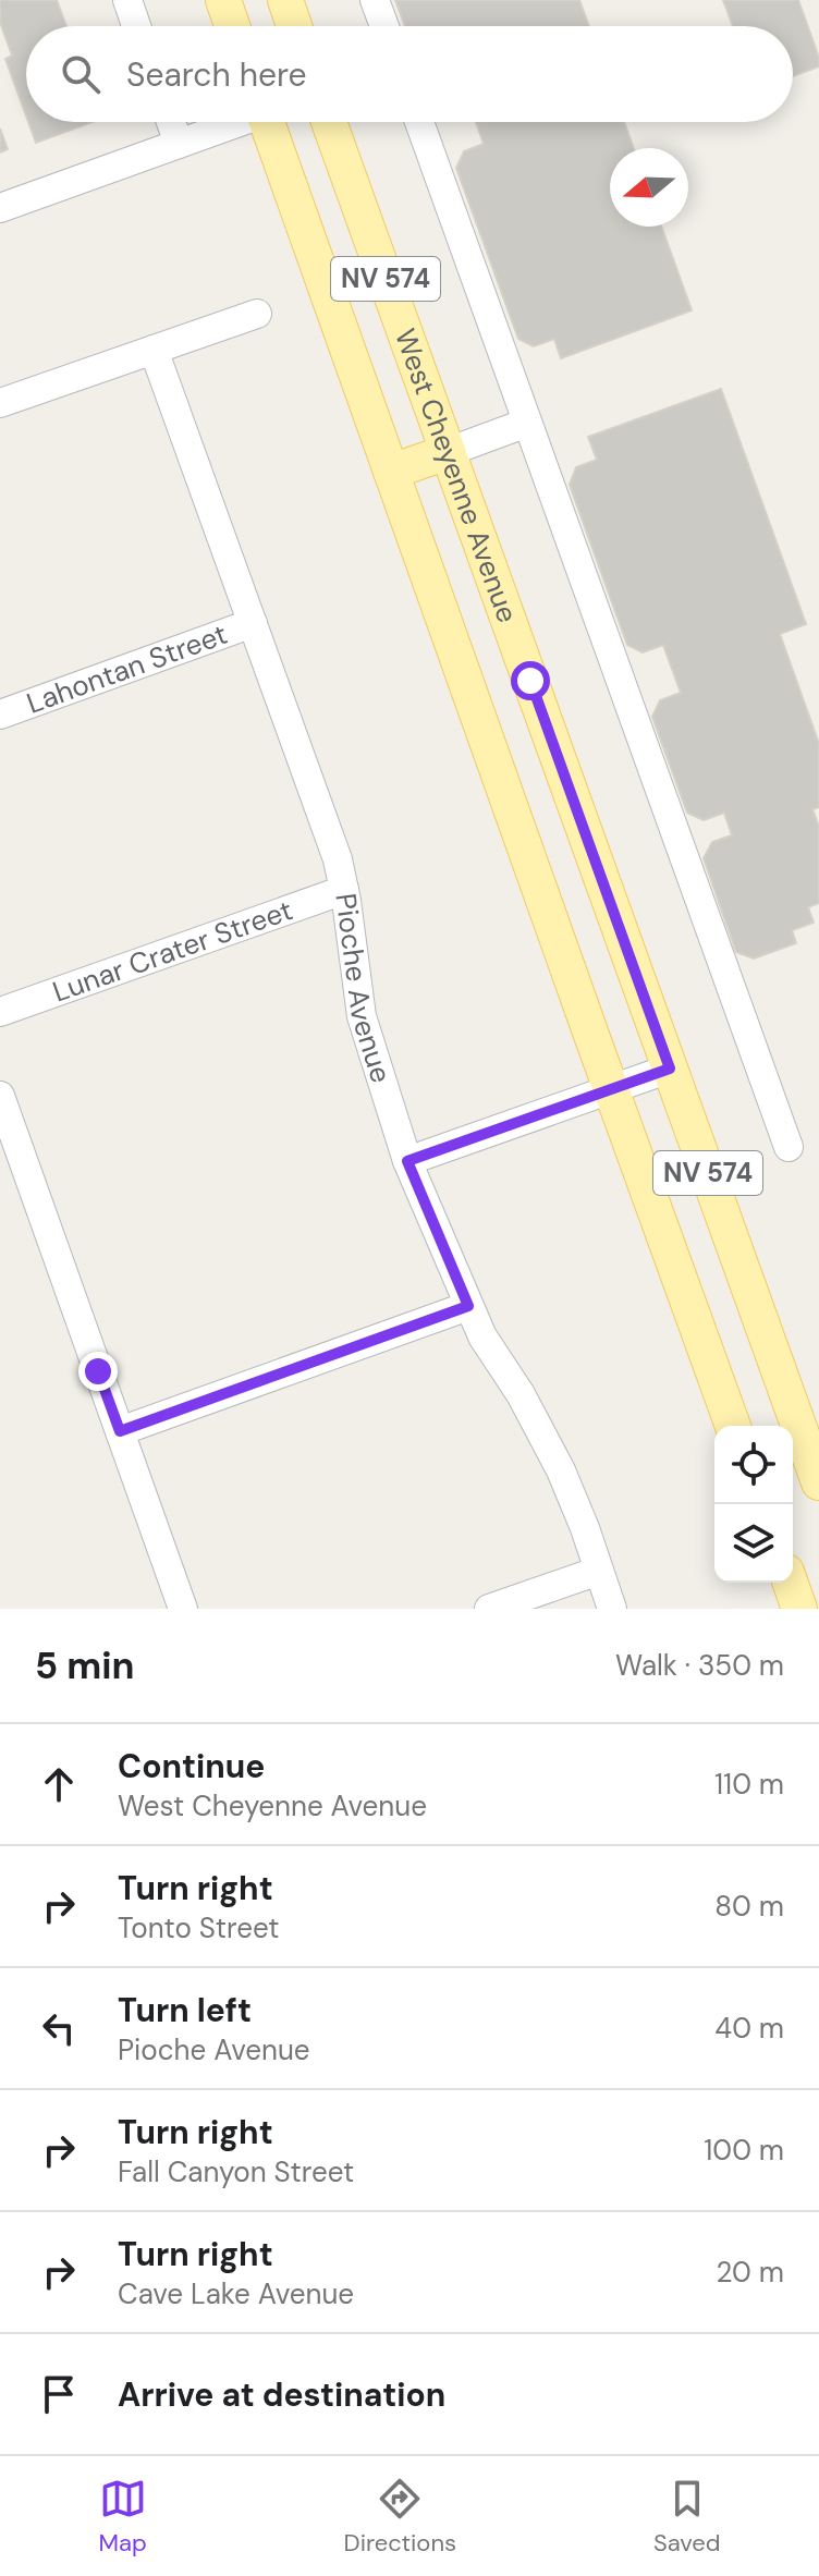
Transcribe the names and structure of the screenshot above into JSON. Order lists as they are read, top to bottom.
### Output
{
  "streets": {
    "main road": ["NV 574", "West Cheyenne Avenue"],
    "street": ["Lahontan Street", "Lunar Crater Street", "Pioche Avenue"]
  },
  "crossings": [
    ["Lahontan Street", "Pioche Avenue"],
    ["Lunar Crater Street", "Pioche Avenue"]
  ],
  "north": "left",
  "page": {
    "search": "Search here",
    "heading": ["5 min", "Walk · 350 m"],
    "list": [
      ["Continue", "West Cheyenne Avenue", "110 m"],
      ["Turn right", "Tonto Street", "80 m"],
      ["Turn left", "Pioche Avenue", "40 m"],
      ["Turn right", "Fall Canyon Street", "100 m"],
      ["Turn right", "Cave Lake Avenue", "20 m"],
      "Arrive at destination"
    ],
    "nav": ["Map", "Directions", "Saved"]
  }
}
